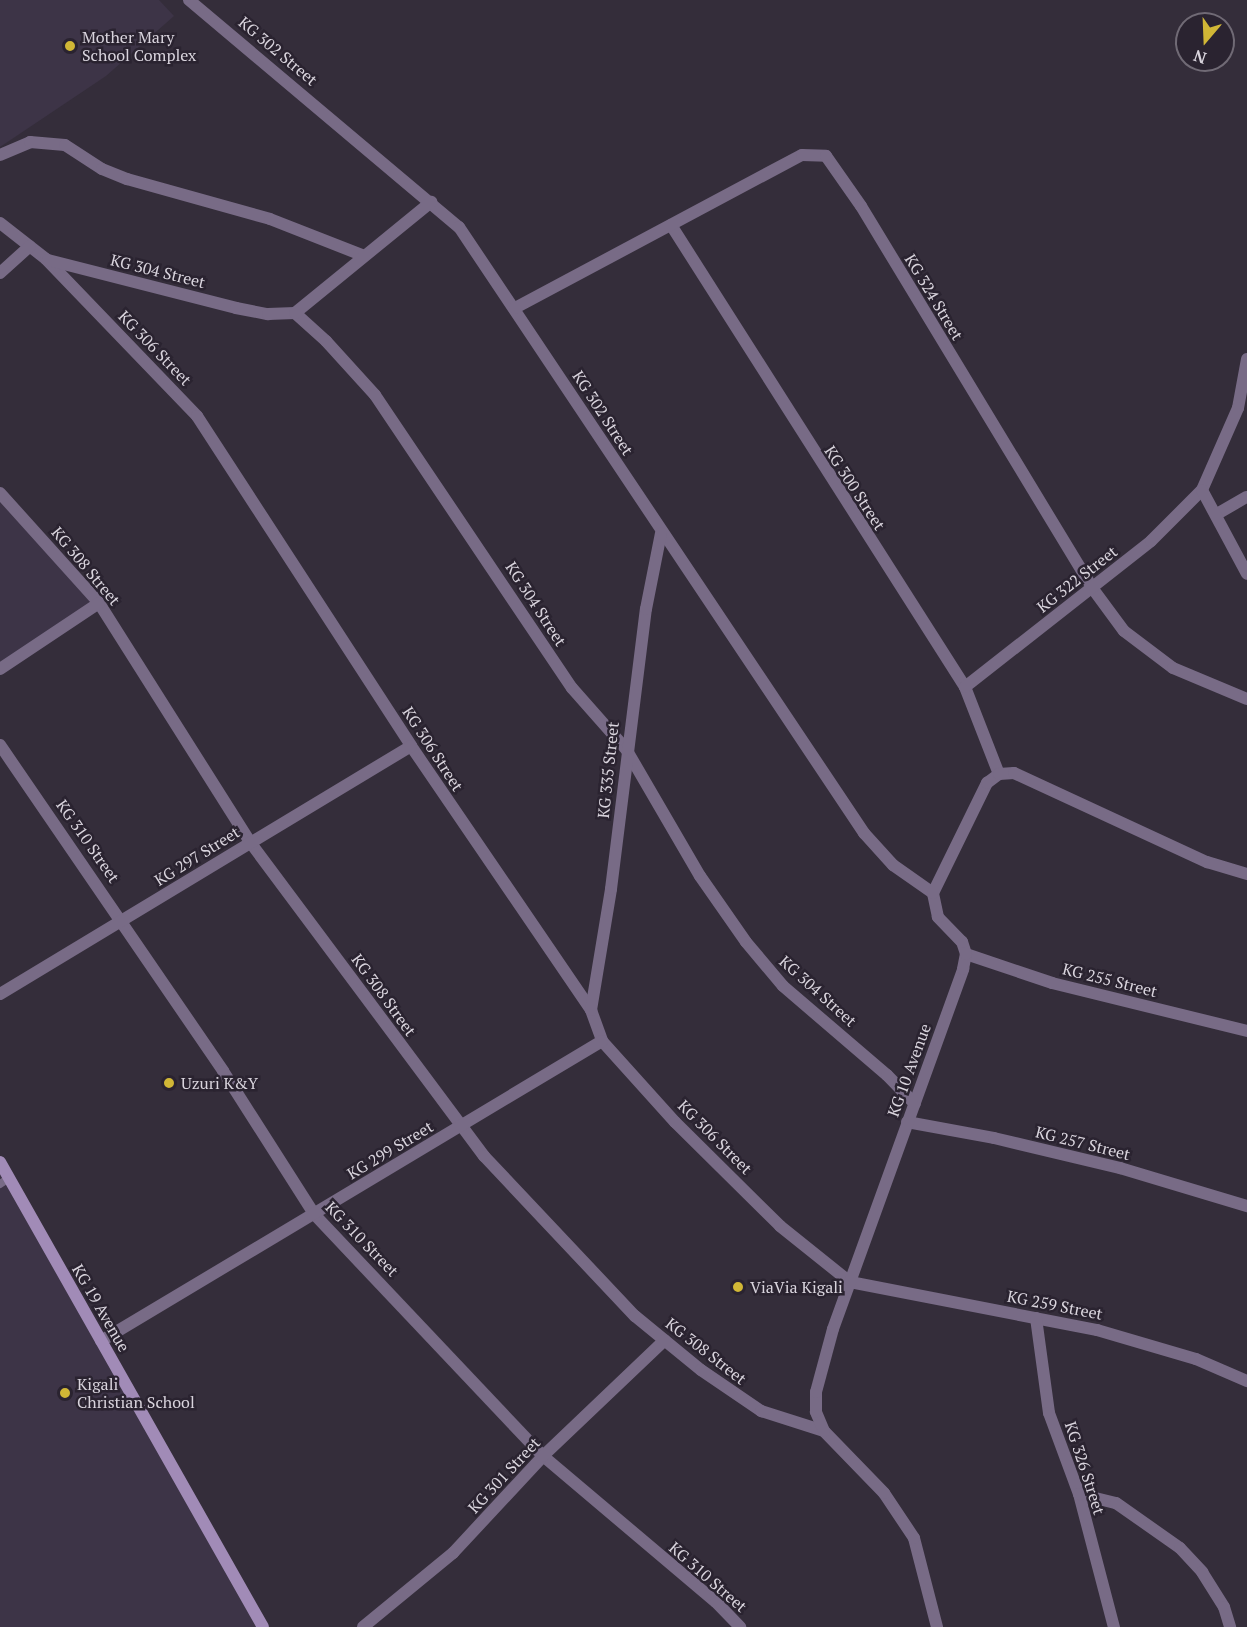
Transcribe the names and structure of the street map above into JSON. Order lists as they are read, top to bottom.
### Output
{
  "streets": {
    "main road": ["KG 19 Avenue"],
    "street": [
      "KG 302 Street",
      "KG 304 Street",
      "KG 324 Street",
      "KG 306 Street",
      "KG 300 Street",
      "KG 308 Street",
      "KG 322 Street",
      "KG 335 Street",
      "KG 310 Street",
      "KG 297 Street",
      "KG 255 Street",
      "KG 10 Avenue",
      "KG 257 Street",
      "KG 299 Street",
      "KG 259 Street",
      "KG 326 Street",
      "KG 301 Street"
    ]
  },
  "crossings": [
    ["KG 302 Street", "KG 324 Street"],
    ["KG 302 Street", "KG 335 Street"],
    ["KG 304 Street", "KG 306 Street"],
    ["KG 304 Street", "KG 335 Street"],
    ["KG 304 Street", "KG 10 Avenue"],
    ["KG 324 Street", "KG 300 Street"],
    ["KG 324 Street", "KG 322 Street"],
    ["KG 306 Street", "KG 335 Street"],
    ["KG 306 Street", "KG 297 Street"],
    ["KG 306 Street", "KG 10 Avenue"],
    ["KG 306 Street", "KG 299 Street"],
    ["KG 306 Street", "KG 259 Street"],
    ["KG 300 Street", "KG 322 Street"],
    ["KG 308 Street", "KG 297 Street"],
    ["KG 308 Street", "KG 10 Avenue"],
    ["KG 308 Street", "KG 299 Street"],
    ["KG 308 Street", "KG 301 Street"],
    ["KG 310 Street", "KG 297 Street"],
    ["KG 310 Street", "KG 299 Street"],
    ["KG 310 Street", "KG 301 Street"],
    ["KG 255 Street", "KG 10 Avenue"],
    ["KG 10 Avenue", "KG 257 Street"],
    ["KG 10 Avenue", "KG 259 Street"],
    ["KG 299 Street", "KG 19 Avenue"],
    ["KG 259 Street", "KG 326 Street"]
  ],
  "places": [
    "Mother Mary School Complex",
    "Uzuri K&Y",
    "ViaVia Kigali",
    "Kigali Christian School"
  ],
  "north": "bottom"
}
